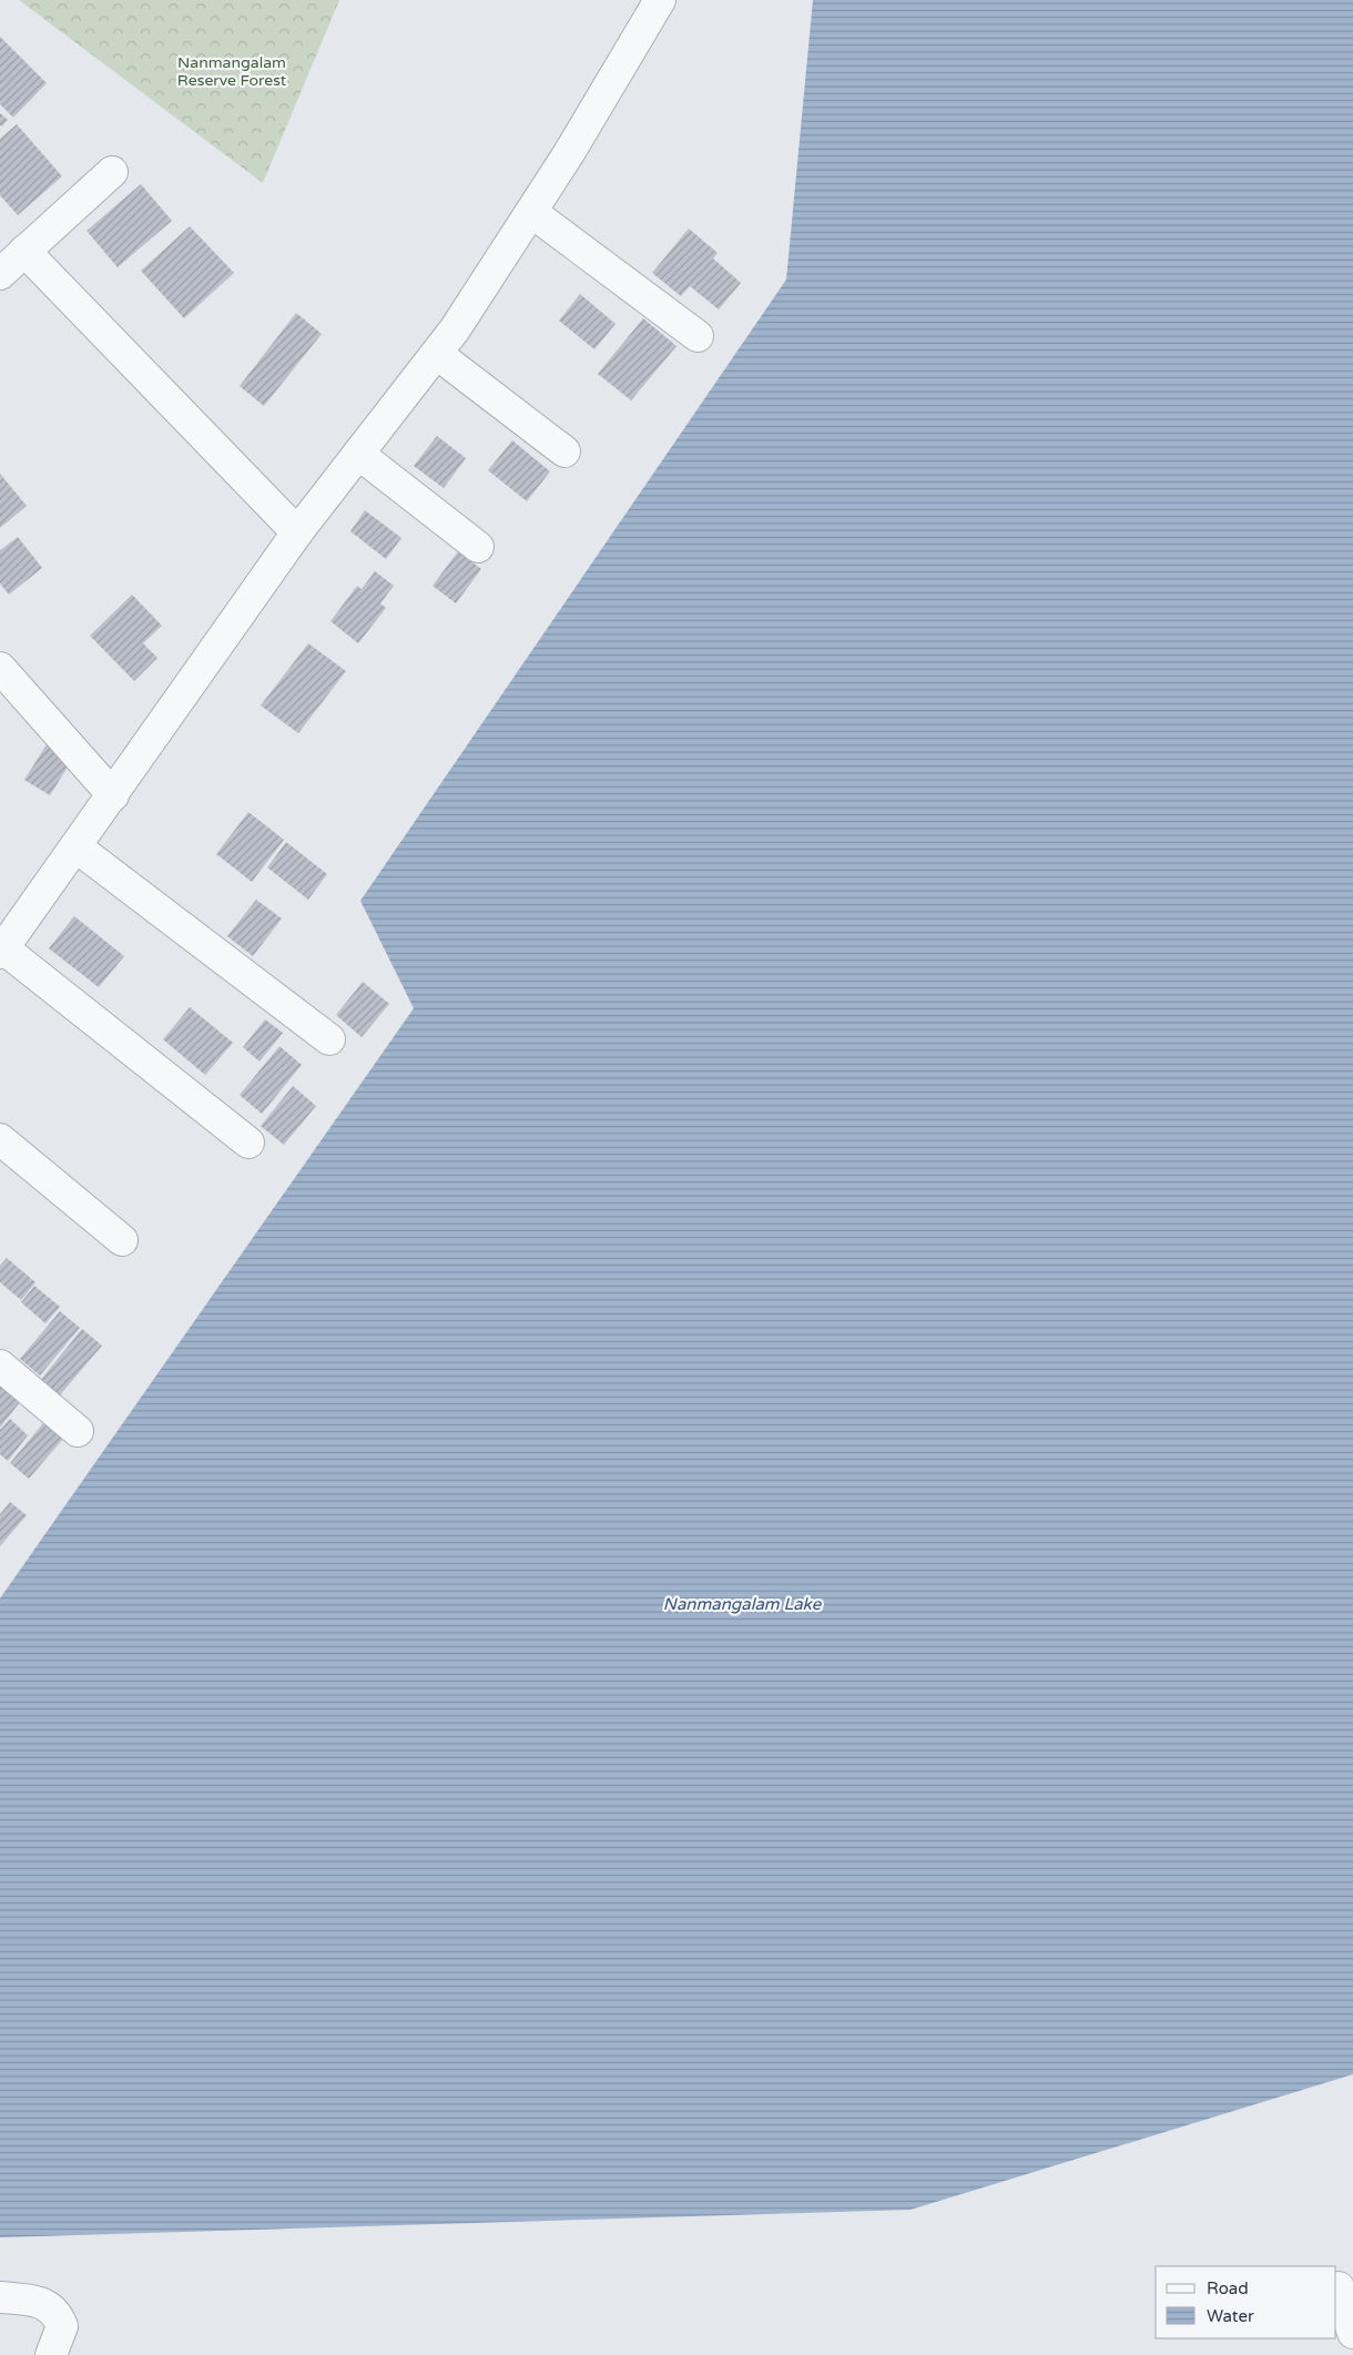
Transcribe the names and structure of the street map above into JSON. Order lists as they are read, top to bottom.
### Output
{
  "water": ["Nanmangalam Lake"],
  "parks": ["Nanmangalam Reserve Forest"],
  "legend": ["Road", "Water"]
}
